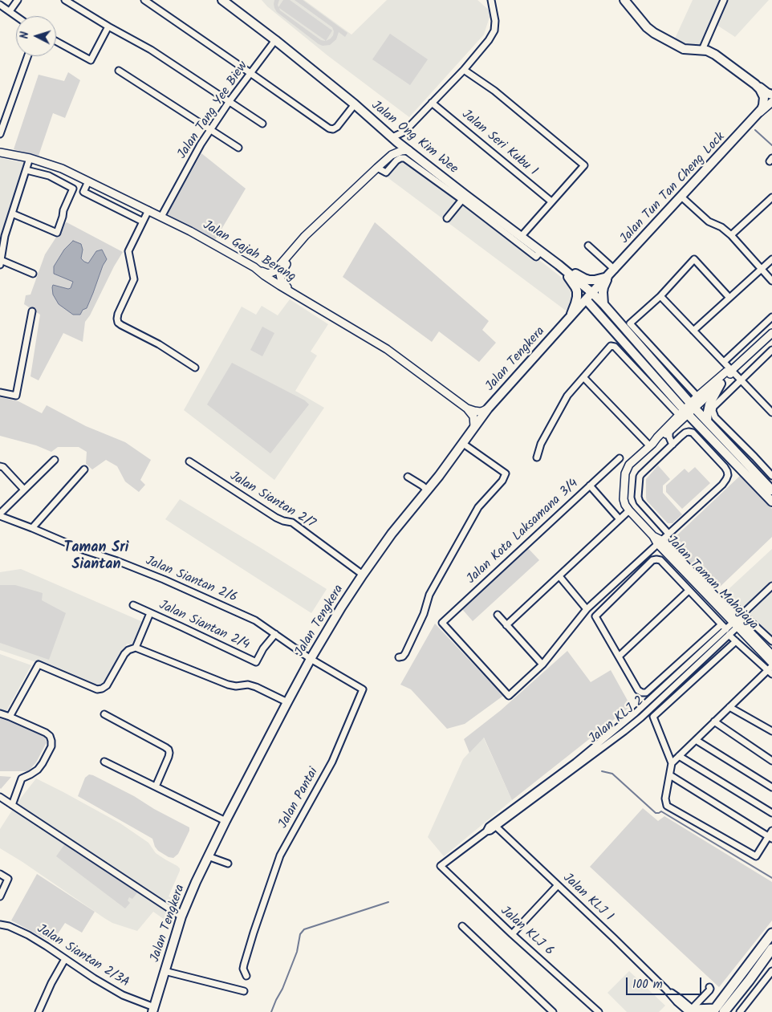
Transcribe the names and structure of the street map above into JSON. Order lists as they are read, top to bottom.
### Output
{
  "streets": {
    "main road": ["Jalan Ong Kim Wee", "Jalan Tun Tan Cheng Lock", "Jalan Tengkera"],
    "street": [
      "Jalan Tang Yee Biew",
      "Jalan Seri Kubu 1",
      "Jalan Gajah Berang",
      "Jalan Siantan 2/7",
      "Jalan Kota Laksamana 3/4",
      "Jalan Siantan 2/6",
      "Jalan Taman Mahajaya",
      "Jalan Siantan 2/4",
      "Jalan KLJ 2",
      "Jalan Pantai",
      "Jalan KLJ 1",
      "Jalan KLJ 6",
      "Jalan Siantan 2/3A"
    ]
  },
  "crossings": [
    ["Jalan Tang Yee Biew", "Jalan Ong Kim Wee"],
    ["Jalan Tang Yee Biew", "Jalan Gajah Berang"],
    ["Jalan Ong Kim Wee", "Jalan Tun Tan Cheng Lock"],
    ["Jalan Ong Kim Wee", "Jalan Tengkera"],
    ["Jalan Tun Tan Cheng Lock", "Jalan Tengkera"],
    ["Jalan Tengkera", "Jalan Siantan 2/7"],
    ["Jalan Tengkera", "Jalan Siantan 2/6"],
    ["Jalan Tengkera", "Jalan Pantai"],
    ["Jalan Tengkera", "Jalan Siantan 2/3A"],
    ["Jalan Siantan 2/6", "Jalan Siantan 2/4"],
    ["Jalan Siantan 2/6", "Jalan Pantai"],
    ["Jalan Taman Mahajaya", "Jalan KLJ 2"],
    ["Jalan KLJ 2", "Jalan KLJ 1"],
    ["Jalan KLJ 2", "Jalan KLJ 6"]
  ],
  "districts": ["Taman Sri Siantan"],
  "scale_bar": "100 m",
  "north": "left"
}
